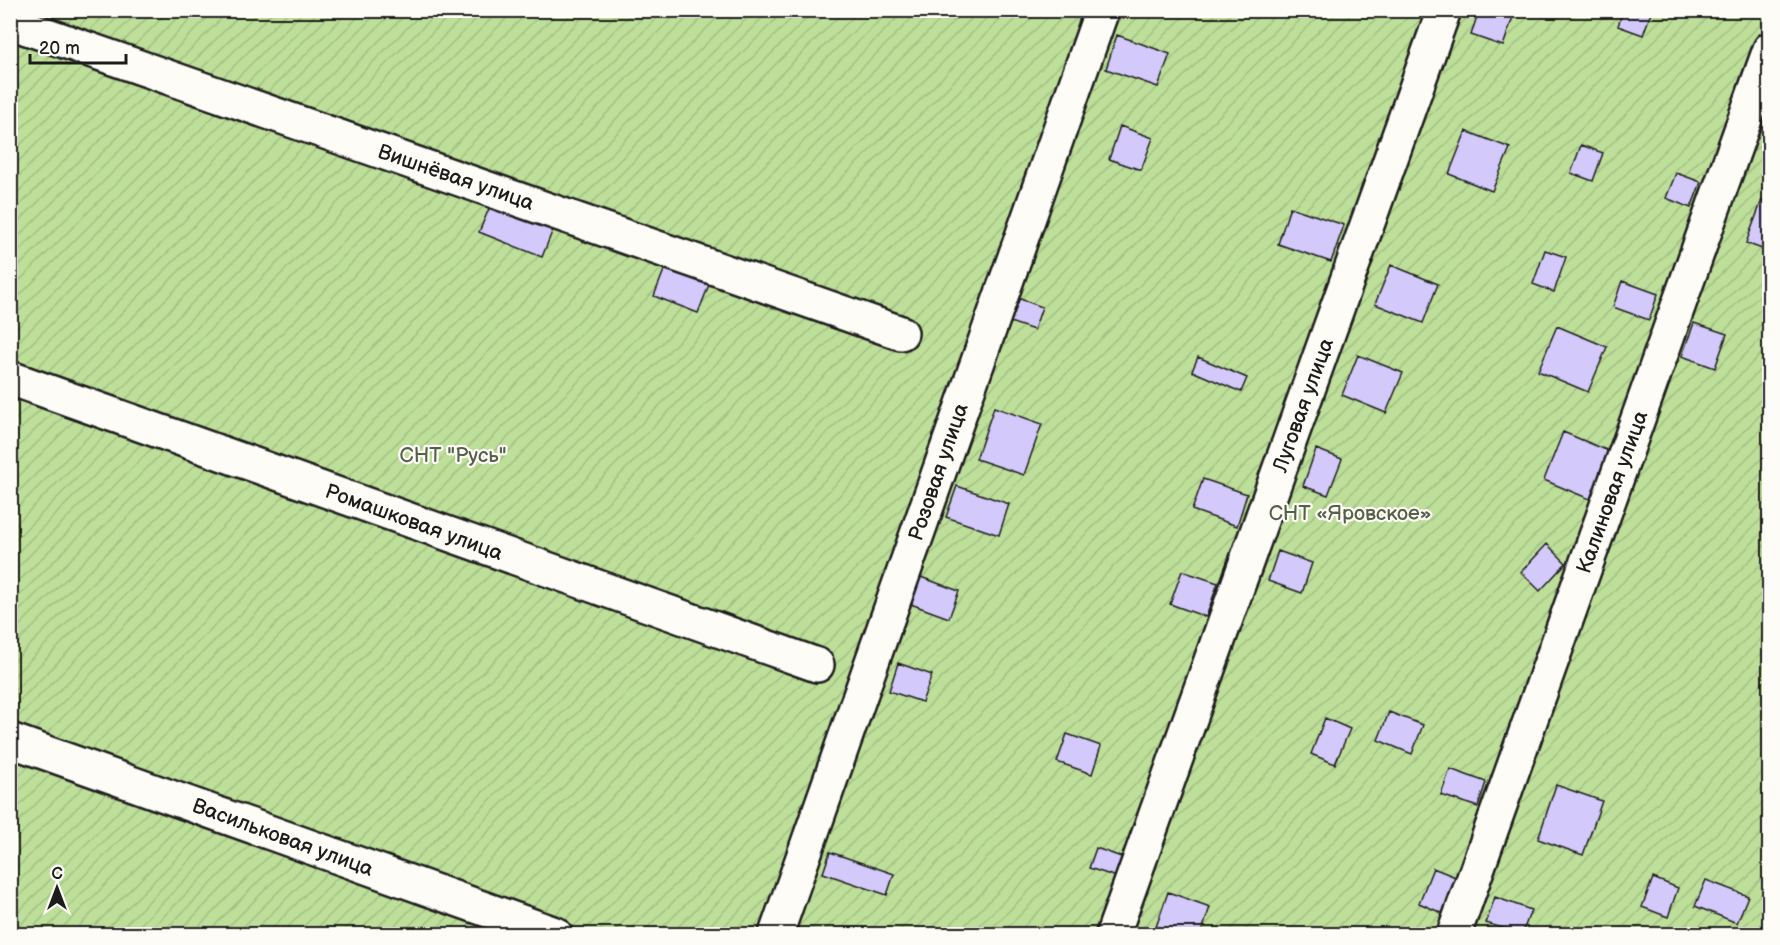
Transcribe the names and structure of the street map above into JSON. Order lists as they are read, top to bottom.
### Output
{
  "streets": {
    "street": [
      "Вишнёвая улица",
      "Луговая улица",
      "Розовая улица",
      "Калиновая улица",
      "Ромашковая улица",
      "Васильковая улица"
    ]
  },
  "parks": ["СНТ \"Русь\"", "СНТ «Яровское»"],
  "scale_bar": "20 m",
  "north": "top"
}
